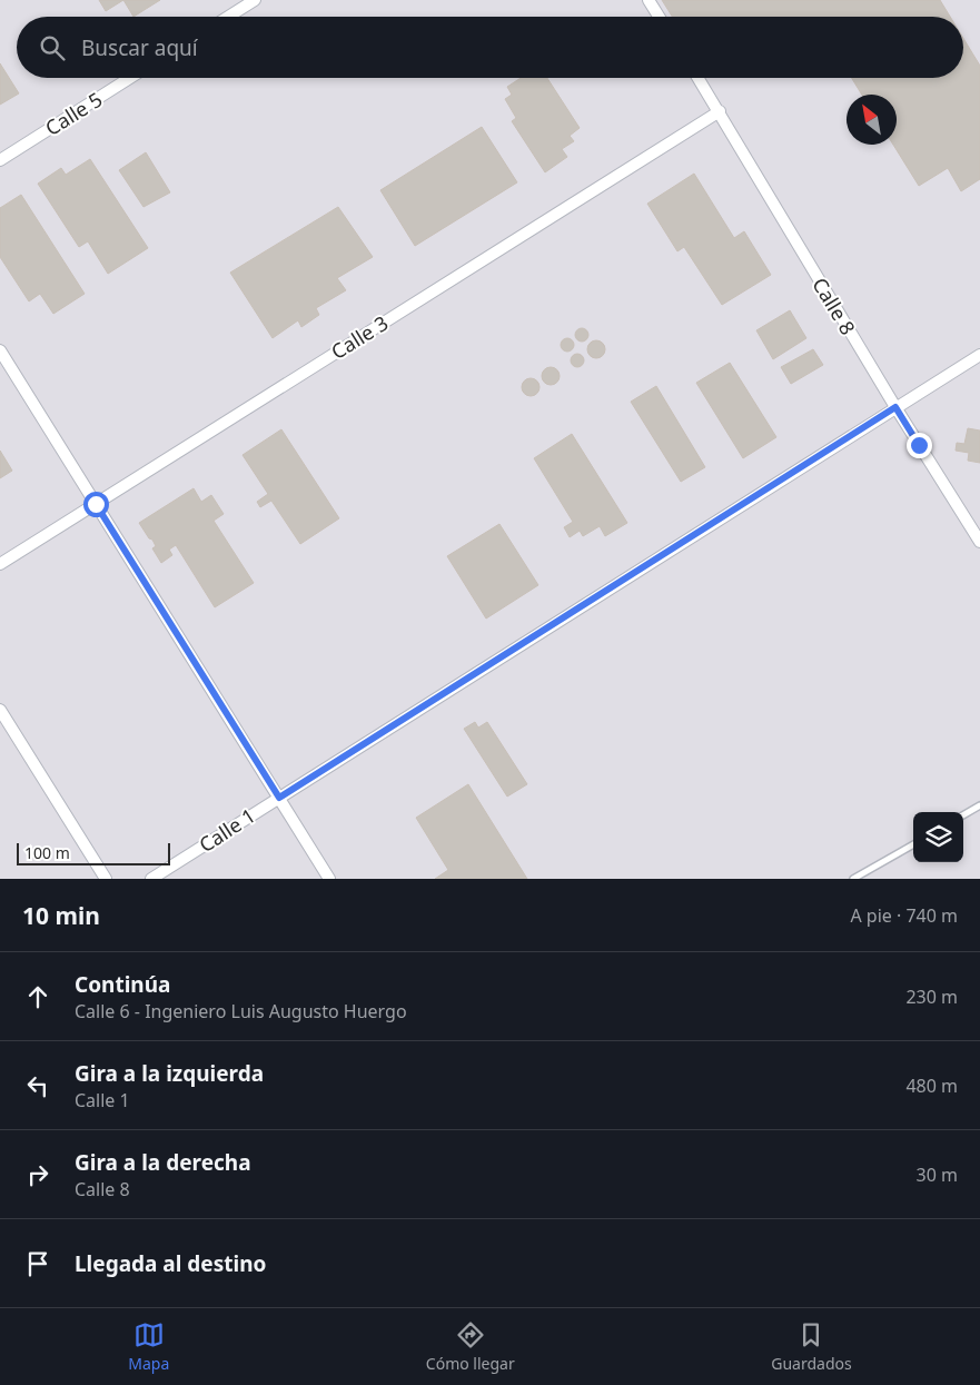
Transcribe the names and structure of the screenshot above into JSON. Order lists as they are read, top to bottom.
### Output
{
  "streets": {
    "street": [
      "Calle 5",
      "Calle 8",
      "Calle 3",
      "Calle 1"
    ]
  },
  "crossings": [
    ["Calle 8", "Calle 3"],
    ["Calle 8", "Calle 1"]
  ],
  "scale_bar": "100 m",
  "north": "top left",
  "page": {
    "search": "Buscar aquí",
    "scale": "100 m",
    "heading": ["10 min", "A pie · 740 m"],
    "list": [
      ["Continúa", "Calle 6 - Ingeniero Luis Augusto Huergo", "230 m"],
      ["Gira a la izquierda", "Calle 1", "480 m"],
      ["Gira a la derecha", "Calle 8", "30 m"],
      "Llegada al destino"
    ],
    "nav": ["Mapa", "Cómo llegar", "Guardados"]
  }
}
